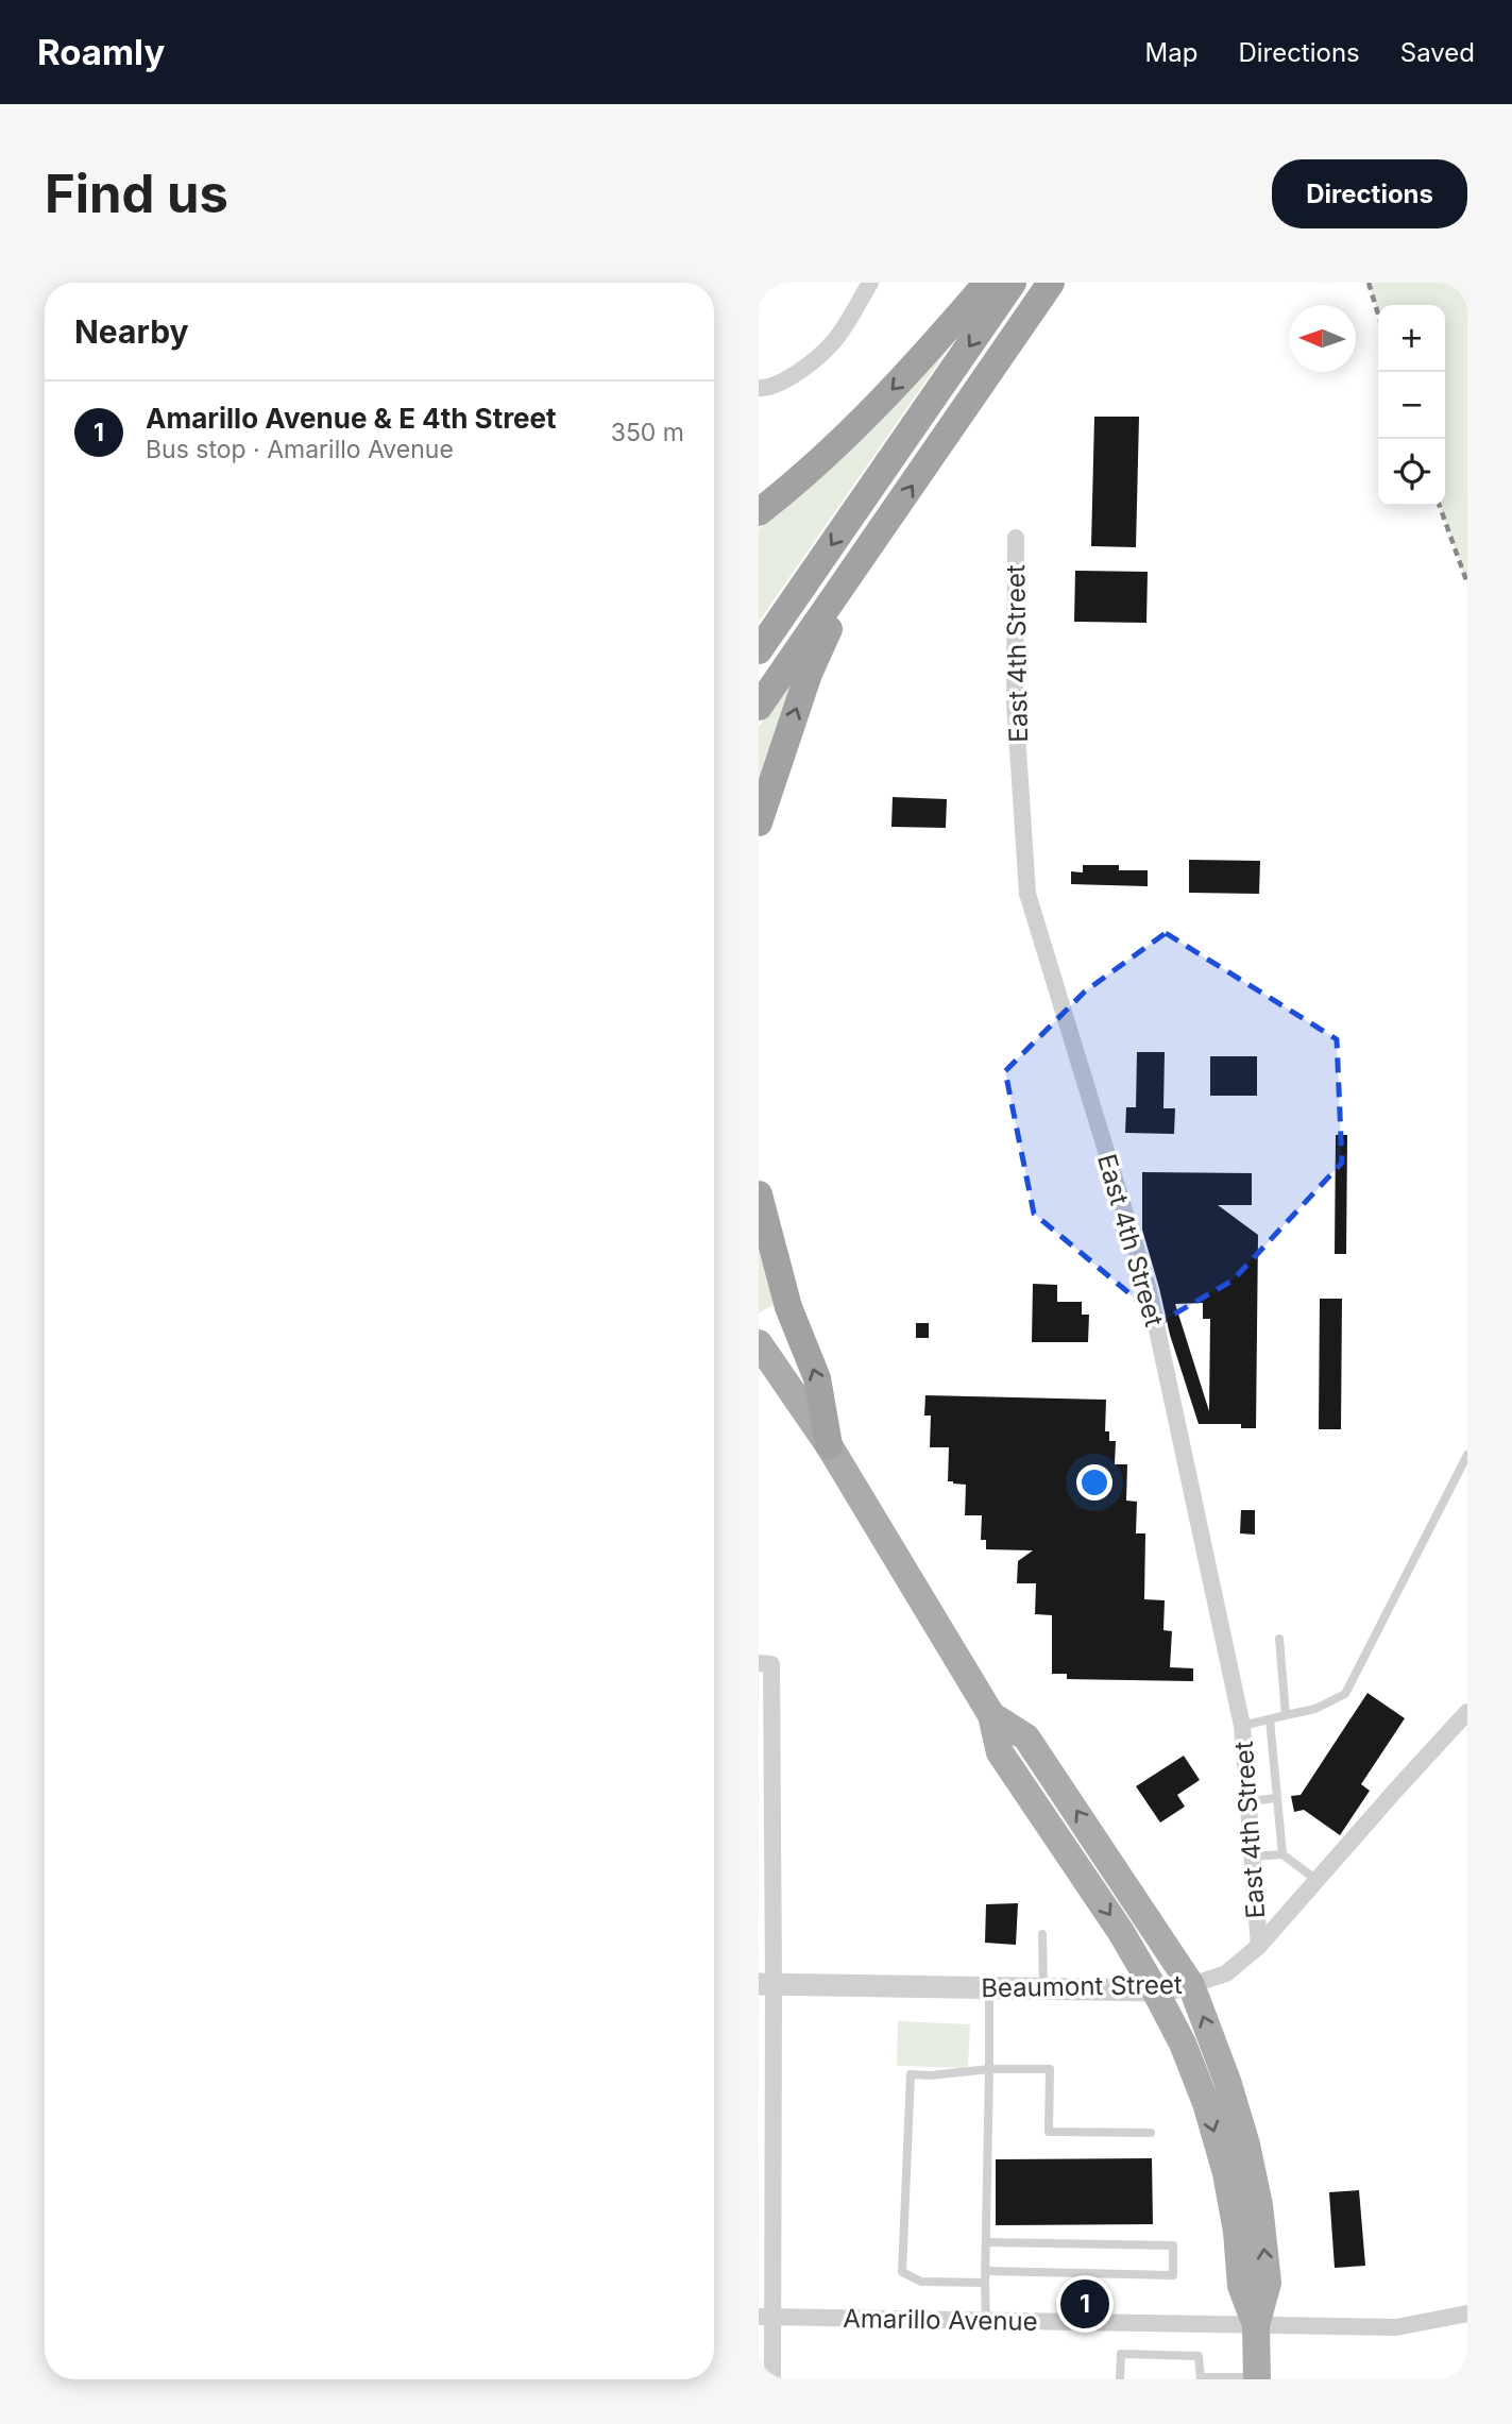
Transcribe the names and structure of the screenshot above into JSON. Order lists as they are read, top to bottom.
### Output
{
  "streets": {
    "street": ["East 4th Street", "Beaumont Street", "Amarillo Avenue"]
  },
  "crossings": [
    ["East 4th Street", "Beaumont Street"]
  ],
  "north": "left",
  "page": {
    "header": "Roamly",
    "nav": ["Map", "Directions", "Saved"],
    "buttons": "Directions",
    "title": "Find us",
    "heading": "Nearby",
    "map_buttons": ["+", "−"],
    "list": [
      {
        "mark": "1",
        "name": "Amarillo Avenue & E 4th Street",
        "note": "Bus stop · Amarillo Avenue",
        "value": "350 m"
      }
    ],
    "pins": "1"
  }
}
